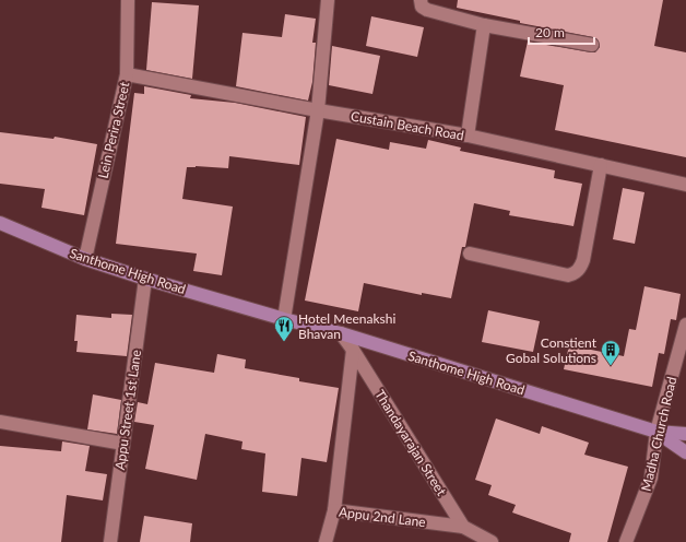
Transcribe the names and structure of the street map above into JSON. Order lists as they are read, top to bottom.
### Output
{
  "streets": {
    "main road": ["Santhome High Road"],
    "street": [
      "Custain Beach Road",
      "Lein Perira Street",
      "Appu Street 1st Lane",
      "Madha Church Road",
      "Thandayarajan Street",
      "Appu 2nd Lane"
    ]
  },
  "crossings": [
    ["Custain Beach Road", "Lein Perira Street"],
    ["Lein Perira Street", "Santhome High Road"],
    ["Santhome High Road", "Appu Street 1st Lane"],
    ["Santhome High Road", "Madha Church Road"],
    ["Santhome High Road", "Thandayarajan Street"],
    ["Thandayarajan Street", "Appu 2nd Lane"]
  ],
  "places": {
    "restaurant": ["Hotel Meenakshi Bhavan"],
    "building": ["Constient Gobal Solutions"]
  },
  "scale_bar": "20 m"
}
